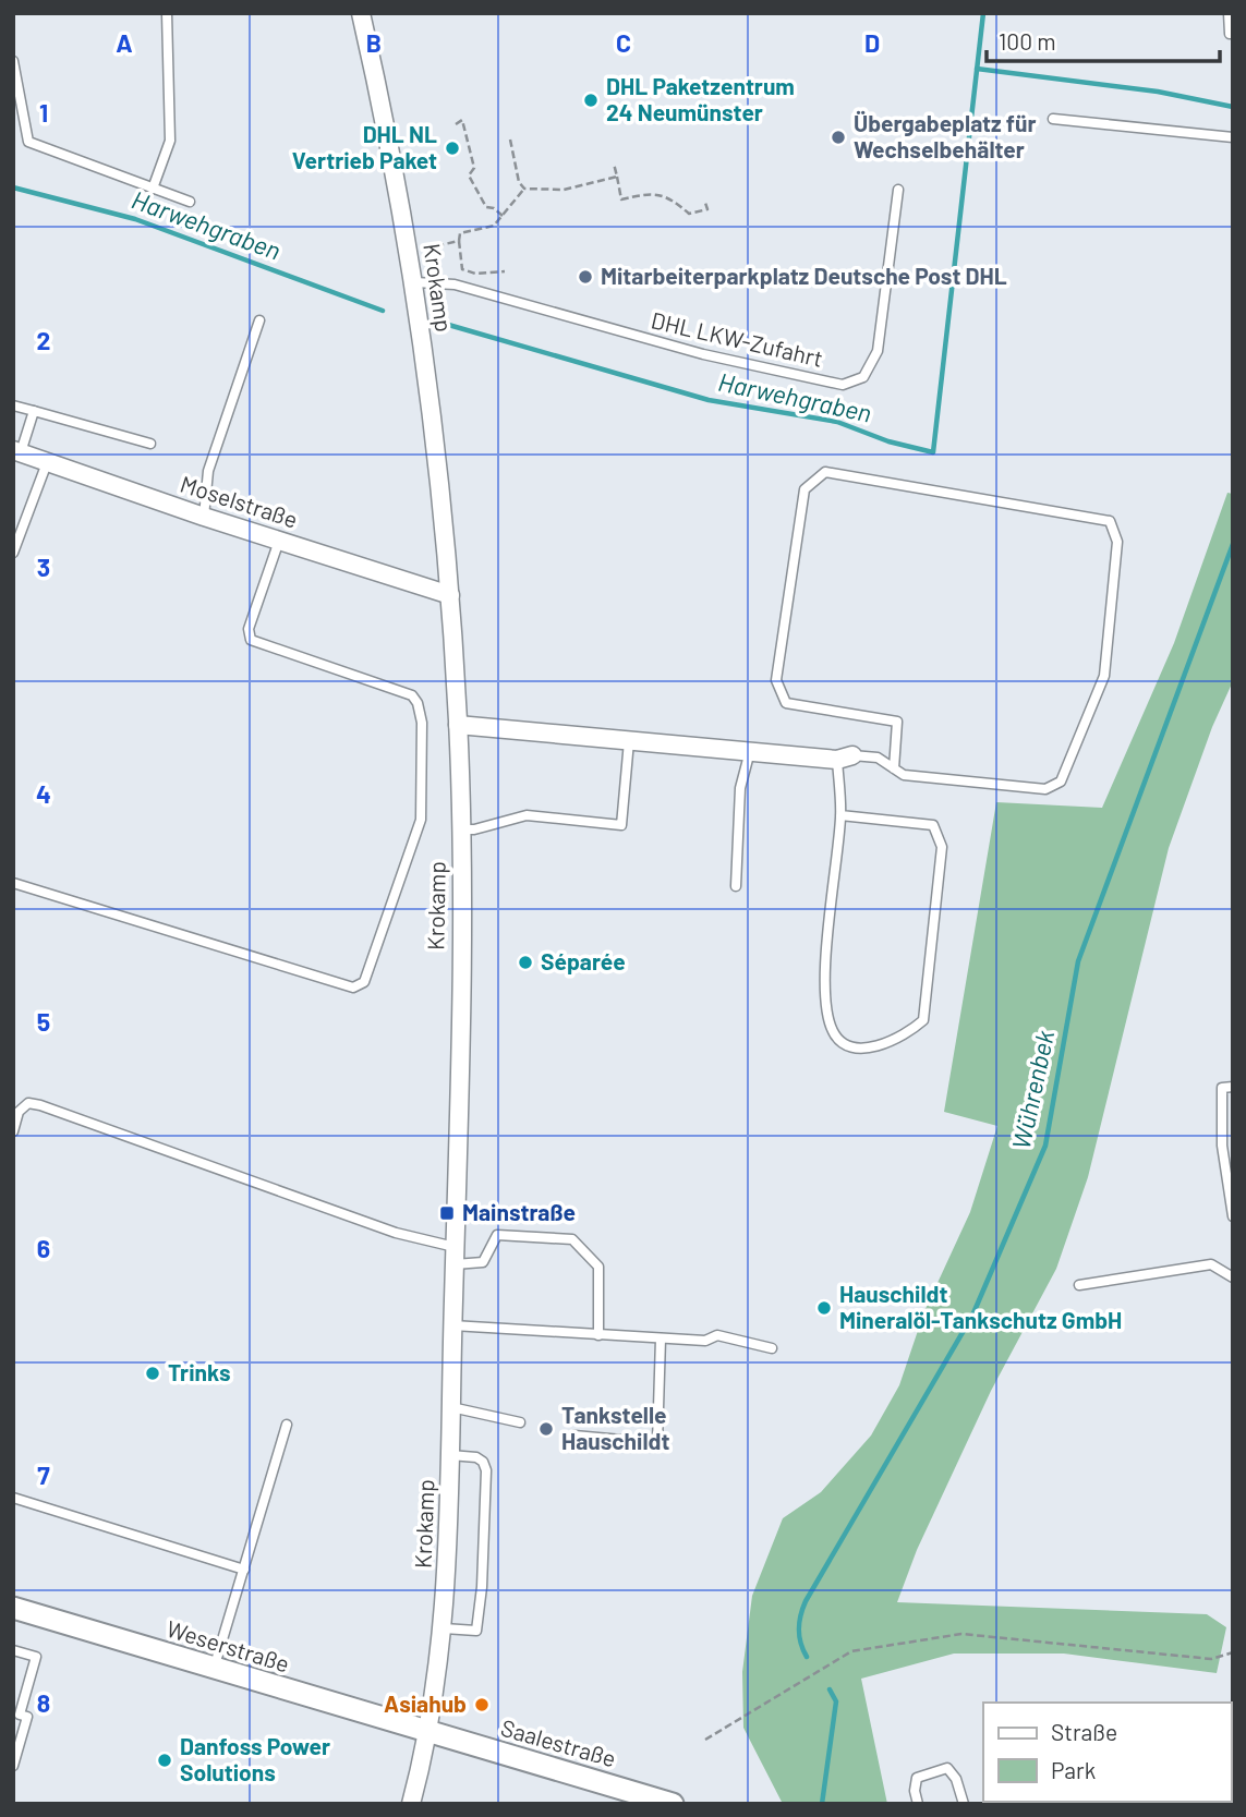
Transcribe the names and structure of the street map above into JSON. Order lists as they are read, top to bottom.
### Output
{
  "streets": {
    "street": [
      "Krokamp",
      "Moselstraße",
      "Weserstraße",
      "Saalestraße"
    ],
    "lane": ["DHL LKW-Zufahrt"]
  },
  "crossings": [
    ["Krokamp", "DHL LKW-Zufahrt"],
    ["Krokamp", "Moselstraße"],
    ["Krokamp", "Weserstraße"],
    ["Krokamp", "Saalestraße"],
    ["Weserstraße", "Saalestraße"]
  ],
  "water": ["Harwehgraben", "Wührenbek"],
  "places": {
    "other": [
      "DHL Paketzentrum 24 Neumünster",
      "Übergabeplatz für Wechselbehälter",
      "DHL NL Vertrieb Paket",
      "Mitarbeiterparkplatz Deutsche Post DHL",
      "Séparée",
      "Hauschildt Mineralöl-Tankschutz GmbH",
      "Trinks",
      "Tankstelle Hauschildt",
      "Asiahub",
      "Danfoss Power Solutions"
    ],
    "transit": ["Mainstraße"]
  },
  "legend": ["Straße", "Park"],
  "scale_bar": "100 m",
  "grid": {
    "columns": [
      "A",
      "B",
      "C",
      "D"
    ],
    "rows": [
      "1",
      "2",
      "3",
      "4",
      "5",
      "6",
      "7",
      "8"
    ]
  }
}
